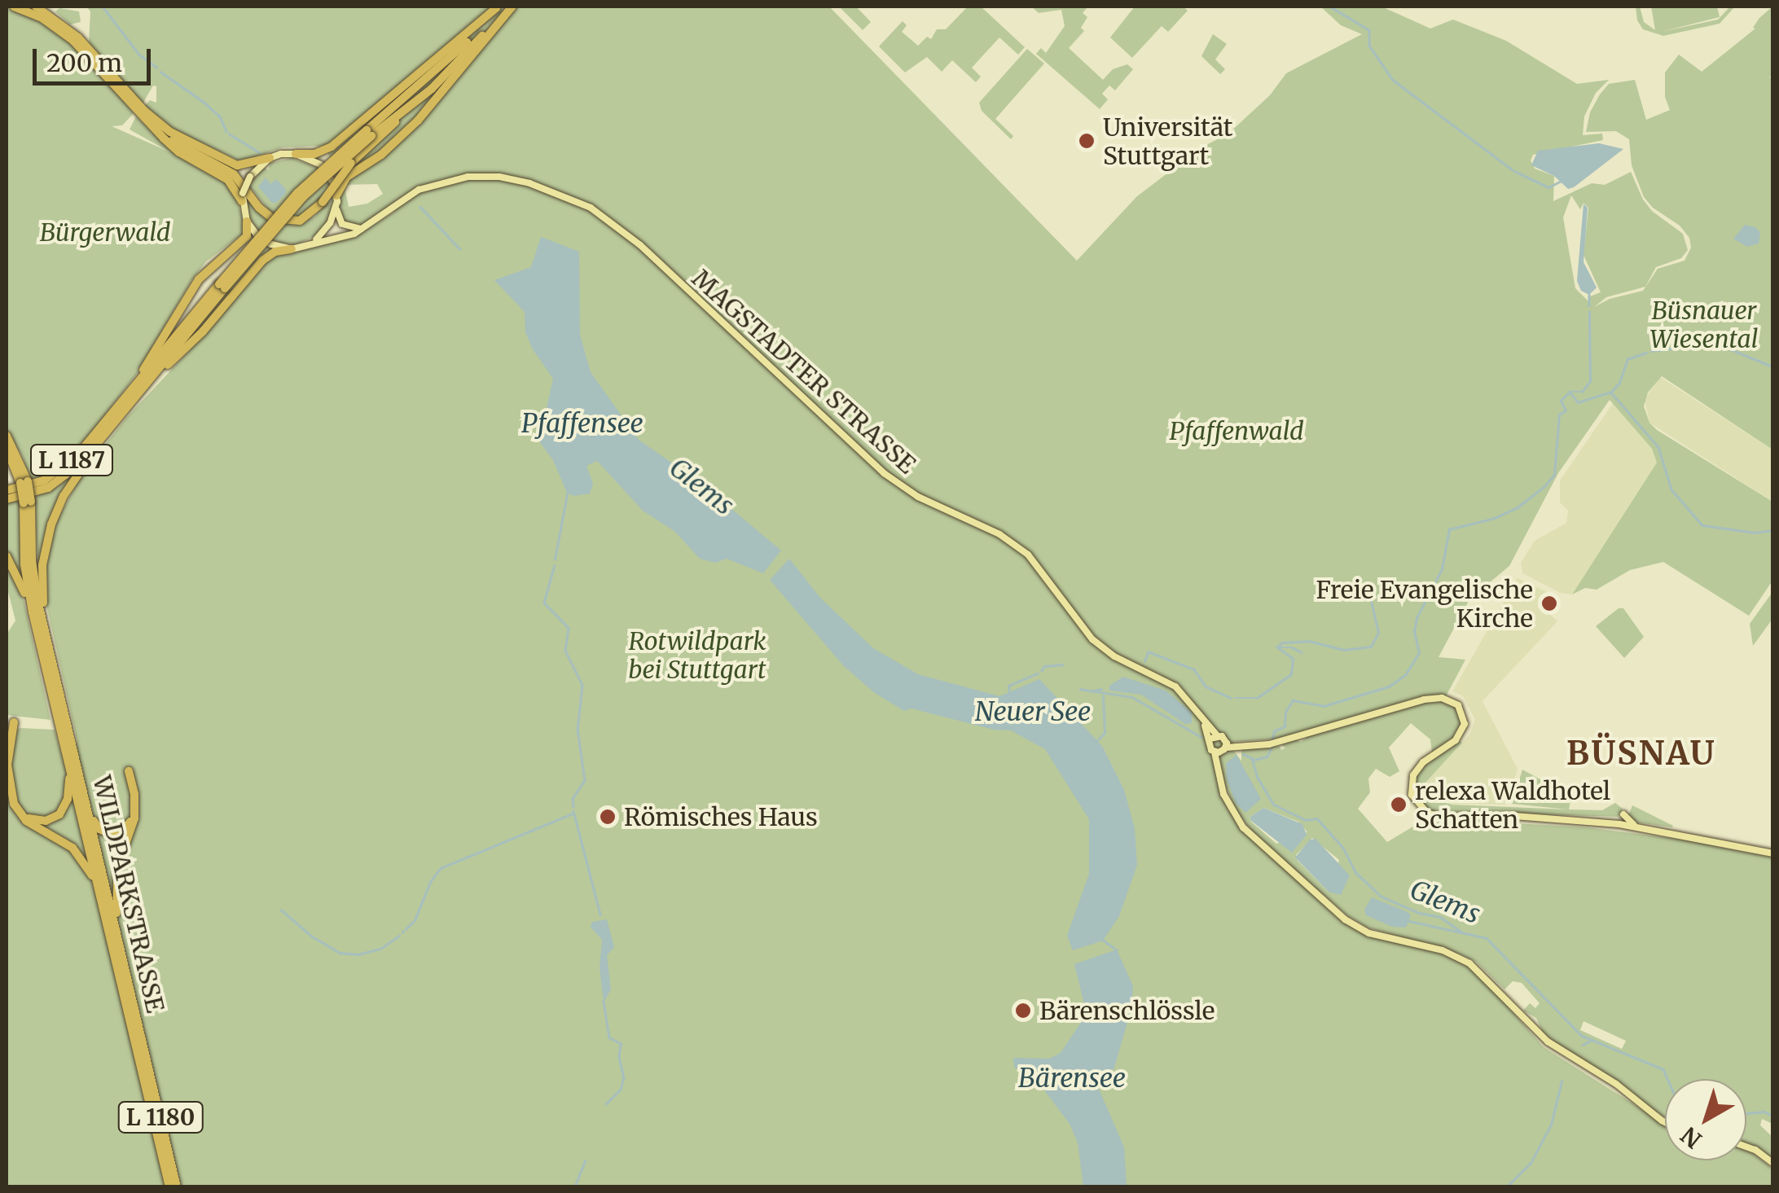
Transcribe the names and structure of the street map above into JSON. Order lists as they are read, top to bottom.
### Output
{
  "streets": {
    "highway": ["L 1187", "WILDPARKSTRASSE", "L 1180"],
    "main road": ["MAGSTADTER STRASSE"]
  },
  "crossings": [
    ["MAGSTADTER STRASSE", "L 1187"],
    ["L 1187", "WILDPARKSTRASSE"],
    ["L 1187", "L 1180"],
    ["WILDPARKSTRASSE", "L 1180"]
  ],
  "districts": ["BÜSNAU"],
  "water": [
    "Pfaffensee",
    "Glems",
    "Neuer See",
    "Bärensee"
  ],
  "parks": [
    "Bürgerwald",
    "Büsnauer Wiesental",
    "Pfaffenwald",
    "Rotwildpark bei Stuttgart"
  ],
  "places": [
    "Universität Stuttgart",
    "Freie Evangelische Kirche",
    "relexa Waldhotel Schatten",
    "Römisches Haus",
    "Bärenschlössle"
  ],
  "scale_bar": "200 m",
  "north": "bottom left"
}
